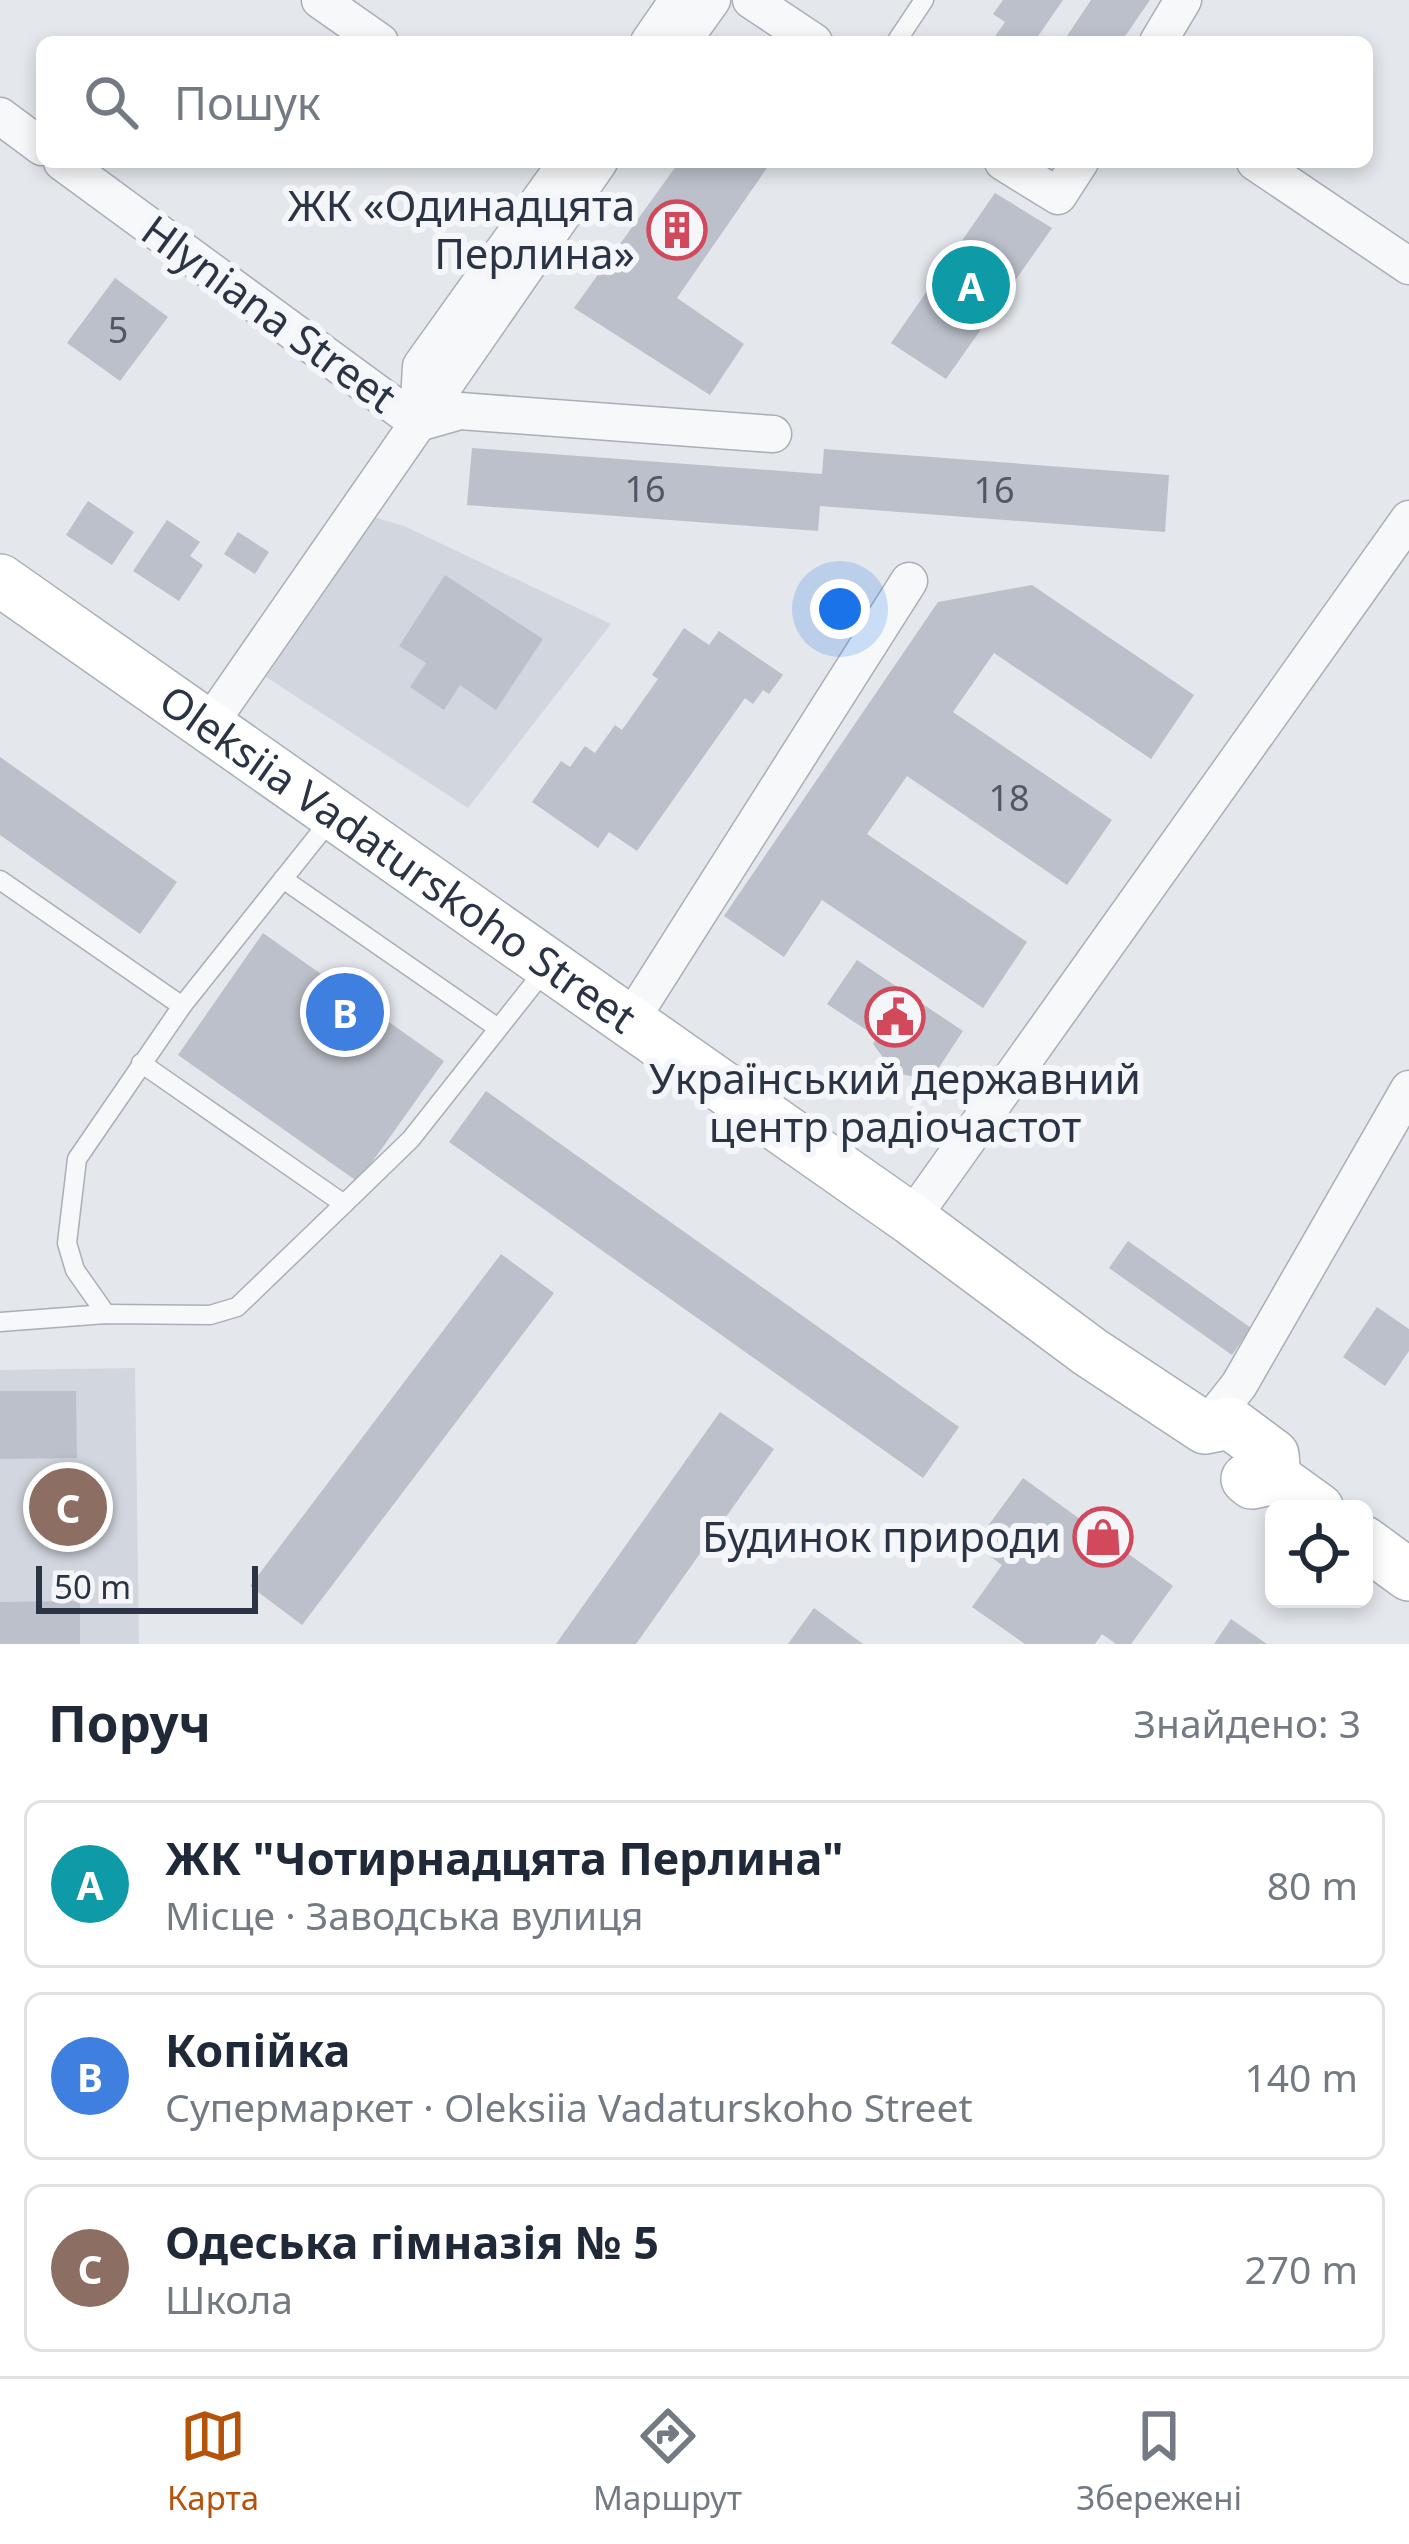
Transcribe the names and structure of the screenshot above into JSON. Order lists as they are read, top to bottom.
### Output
{
  "streets": {
    "main road": ["Oleksiia Vadaturskoho Street"],
    "street": ["Hlyniana Street"]
  },
  "places": {
    "building": ["ЖК «Одинадцята Перлина»"],
    "public building": ["Український державний центр радіочастот"],
    "shop": ["Будинок природи"]
  },
  "house_numbers": [
    "5",
    "16",
    "16",
    "18"
  ],
  "scale_bar": "50 m",
  "page": {
    "search": "Пошук",
    "pins": ["A", "B", "C"],
    "scale": "50 m",
    "heading": ["Поруч", "Знайдено: 3"],
    "list": [
      {
        "mark": "A",
        "name": "ЖК \"Чотирнадцята Перлина\"",
        "note": "Місце · Заводська вулиця",
        "value": "80 m"
      },
      {
        "mark": "B",
        "name": "Копійка",
        "note": "Супермаркет · Oleksiia Vadaturskoho Street",
        "value": "140 m"
      },
      {
        "mark": "C",
        "name": "Одеська гімназія № 5",
        "note": "Школа",
        "value": "270 m"
      }
    ],
    "nav": ["Карта", "Маршрут", "Збережені"]
  }
}
